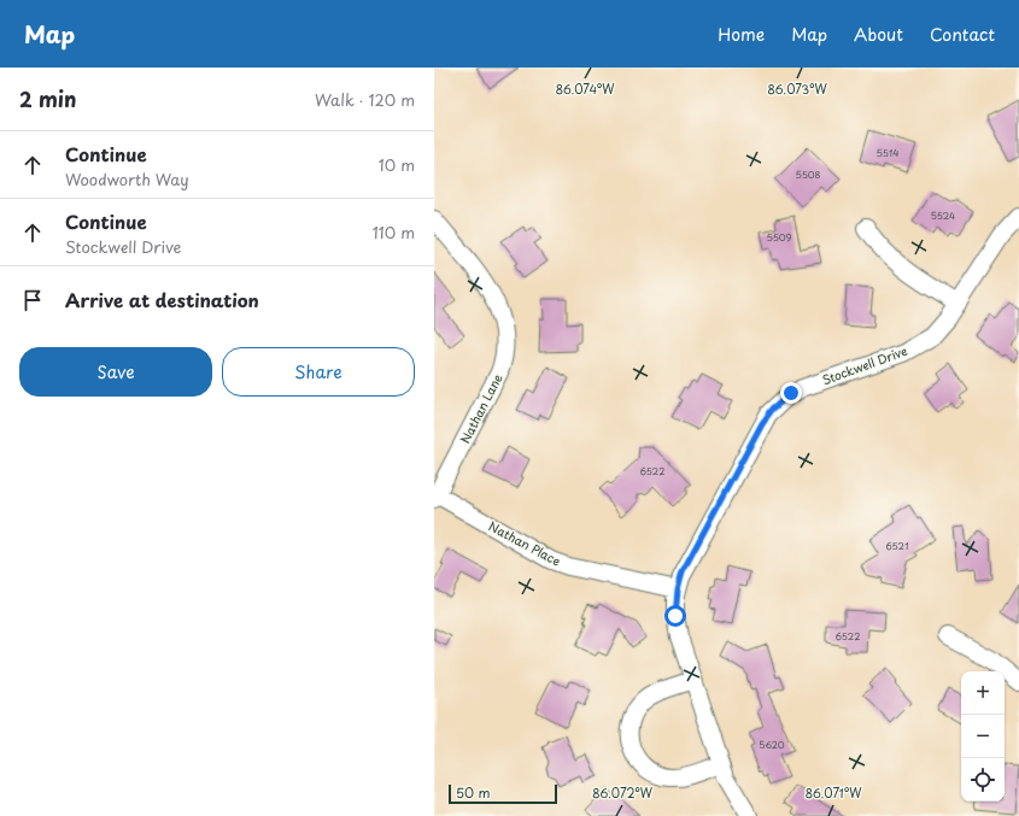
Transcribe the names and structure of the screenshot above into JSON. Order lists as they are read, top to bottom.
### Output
{
  "streets": {
    "street": ["Stockwell Drive", "Nathan Lane", "Nathan Place"]
  },
  "crossings": [
    ["Stockwell Drive", "Nathan Place"],
    ["Nathan Lane", "Nathan Place"]
  ],
  "house_numbers": [
    "5514",
    "5508",
    "5524",
    "5509",
    "6522",
    "6521",
    "6522",
    "5620"
  ],
  "scale_bar": "50 m",
  "page": {
    "header": "Map",
    "nav": [
      "Home",
      "Map",
      "About",
      "Contact"
    ],
    "heading": ["2 min", "Walk · 120 m"],
    "list": [
      ["Continue", "Woodworth Way", "10 m"],
      ["Continue", "Stockwell Drive", "110 m"],
      "Arrive at destination"
    ],
    "buttons": ["Save", "Share"],
    "map_buttons": ["+", "−"],
    "scale": "50 m"
  },
  "coordinates": [
    "86.074°W",
    "86.073°W",
    "86.072°W",
    "86.071°W"
  ]
}
